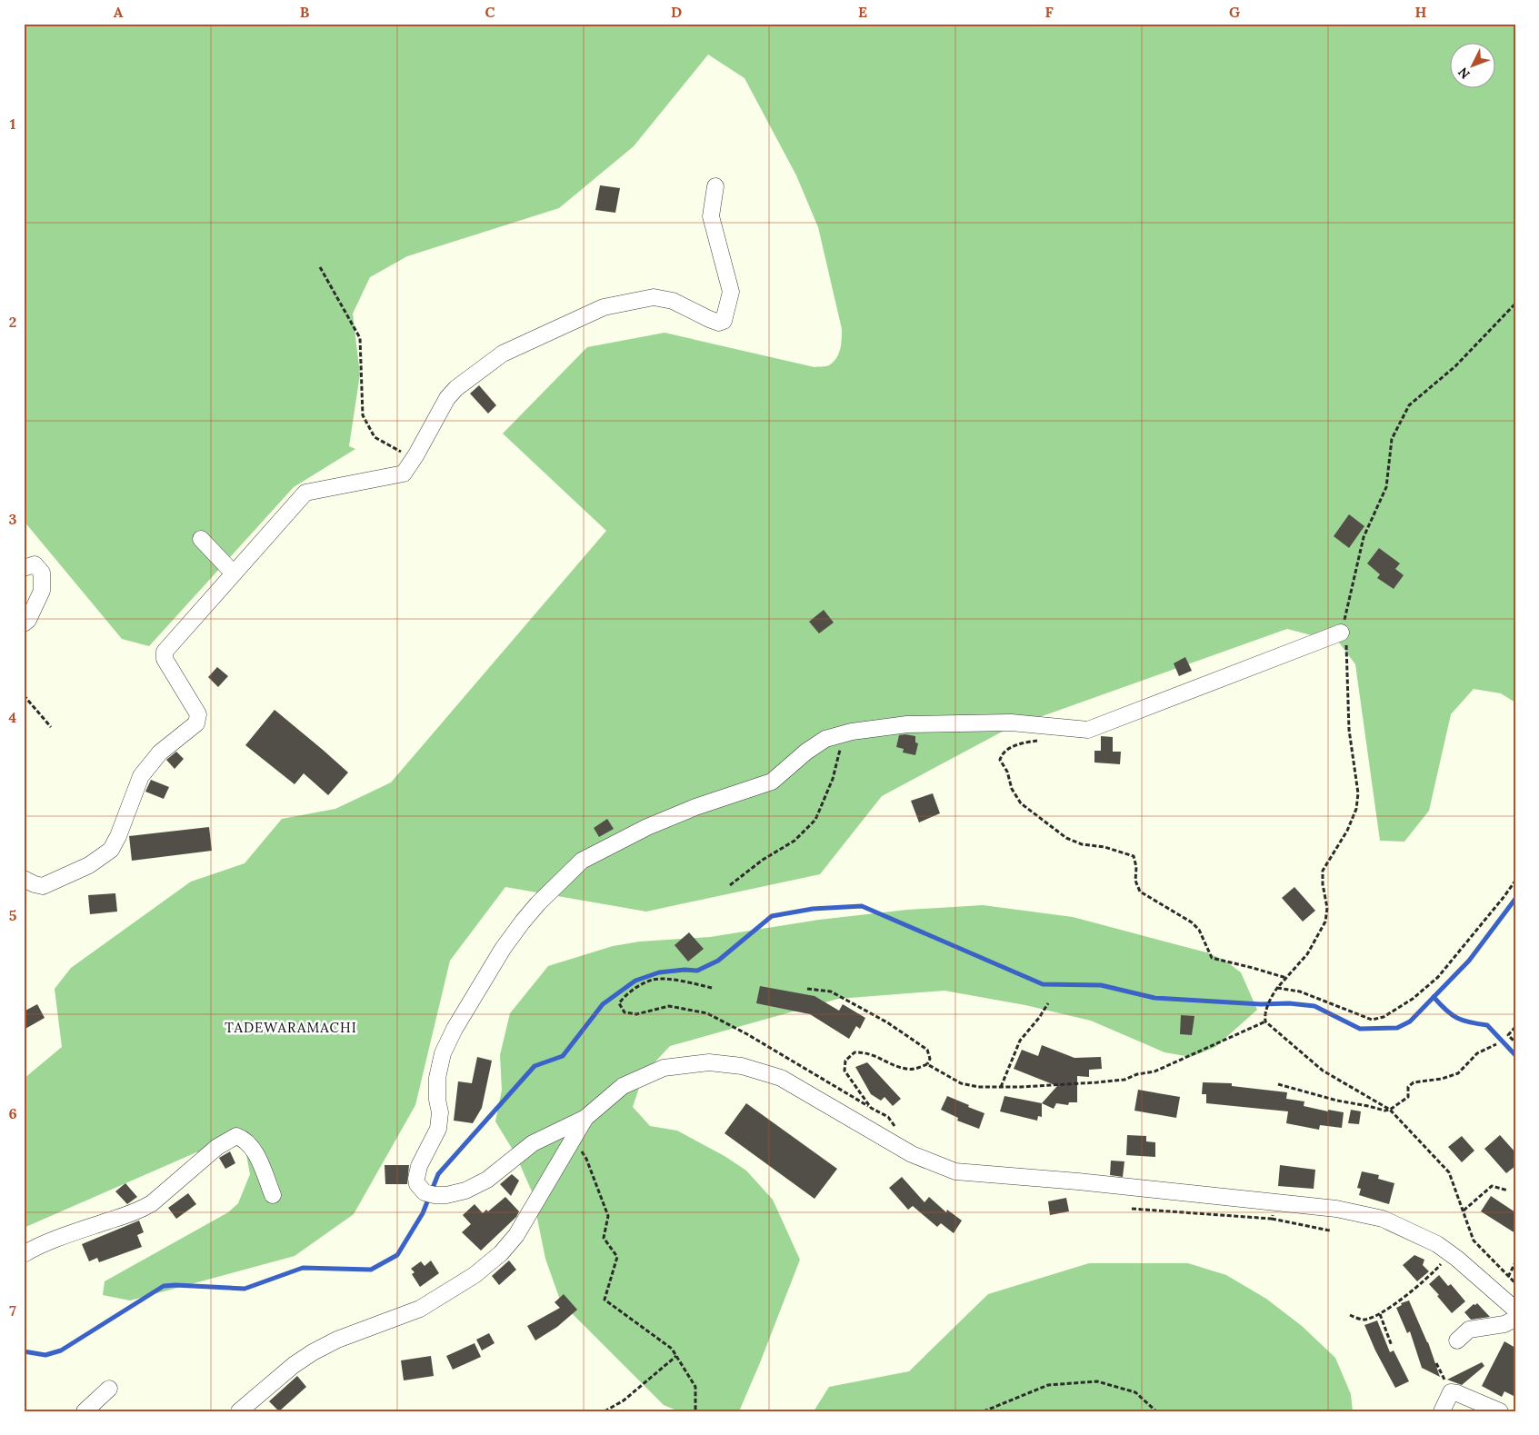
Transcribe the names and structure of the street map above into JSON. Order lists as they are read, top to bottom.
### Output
{
  "districts": ["TADEWARAMACHI"],
  "north": "bottom left",
  "grid": {
    "columns": [
      "A",
      "B",
      "C",
      "D",
      "E",
      "F",
      "G",
      "H"
    ],
    "rows": [
      "1",
      "2",
      "3",
      "4",
      "5",
      "6",
      "7"
    ]
  }
}
